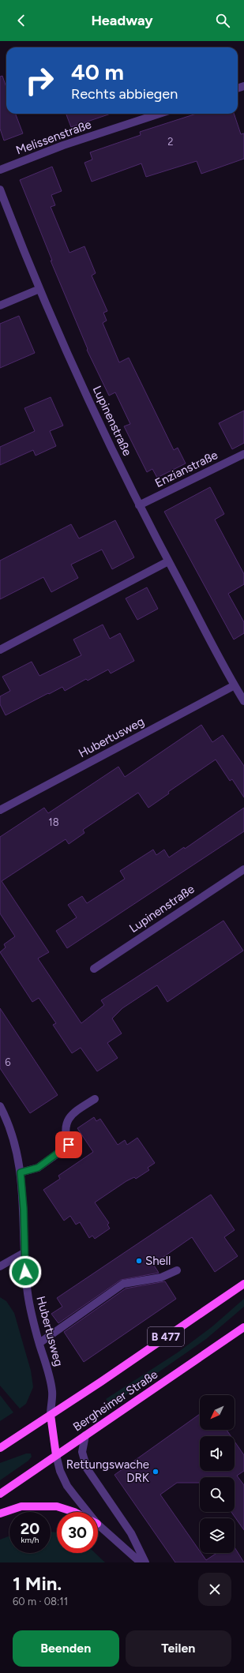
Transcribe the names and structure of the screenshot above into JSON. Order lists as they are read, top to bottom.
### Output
{
  "streets": {
    "main road": ["B 477", "Bergheimer Straße"],
    "street": [
      "Melissenstraße",
      "Lupinenstraße",
      "Enzianstraße",
      "Hubertusweg"
    ]
  },
  "crossings": [
    ["Lupinenstraße", "Enzianstraße"],
    ["Lupinenstraße", "Hubertusweg"],
    ["Hubertusweg", "Bergheimer Straße"]
  ],
  "places": ["Shell", "Rettungswache DRK"],
  "house_numbers": ["2", "18", "6"],
  "north": "bottom left",
  "page": {
    "header": "Headway",
    "turn": ["40 m", "Rechts abbiegen"],
    "speed": "20 km/h",
    "limit": "30",
    "heading": ["1 Min.", "60 m · 08:11"],
    "buttons": ["Beenden", "Teilen"]
  }
}
